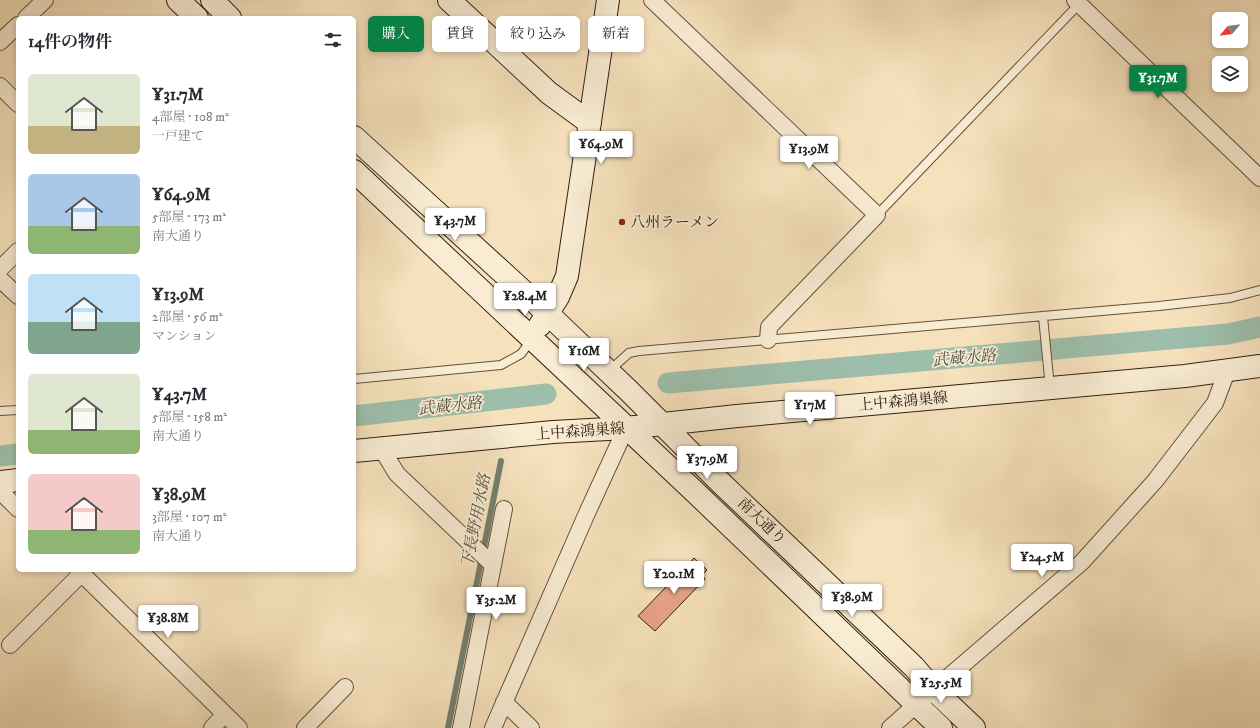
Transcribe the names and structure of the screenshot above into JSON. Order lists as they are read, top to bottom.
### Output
{
  "streets": {
    "street": ["上中森鴻巣線", "南大通り"]
  },
  "crossings": [
    ["上中森鴻巣線", "南大通り"]
  ],
  "water": ["武蔵水路", "下長野用水路"],
  "places": ["八州ラーメン"],
  "north": "bottom left",
  "page": {
    "chip": [
      "購入",
      "賃貸",
      "絞り込み",
      "新着"
    ],
    "heading": "14件の物件",
    "list": [
      {
        "name": "¥31.7M",
        "note": "4部屋 · 108 m² · 一戸建て"
      },
      {
        "name": "¥64.9M",
        "note": "5部屋 · 173 m² · 南大通り"
      },
      {
        "name": "¥13.9M",
        "note": "2部屋 · 56 m² · マンション"
      },
      {
        "name": "¥43.7M",
        "note": "5部屋 · 158 m² · 南大通り"
      },
      {
        "name": "¥38.9M",
        "note": "3部屋 · 107 m² · 南大通り"
      }
    ],
    "price": [
      "¥31.7M",
      "¥64.9M",
      "¥13.9M",
      "¥43.7M",
      "¥28.4M",
      "¥16M",
      "¥17M",
      "¥37.9M",
      "¥24.5M",
      "¥20.1M",
      "¥38.9M",
      "¥35.2M",
      "¥38.8M",
      "¥25.5M"
    ]
  }
}
